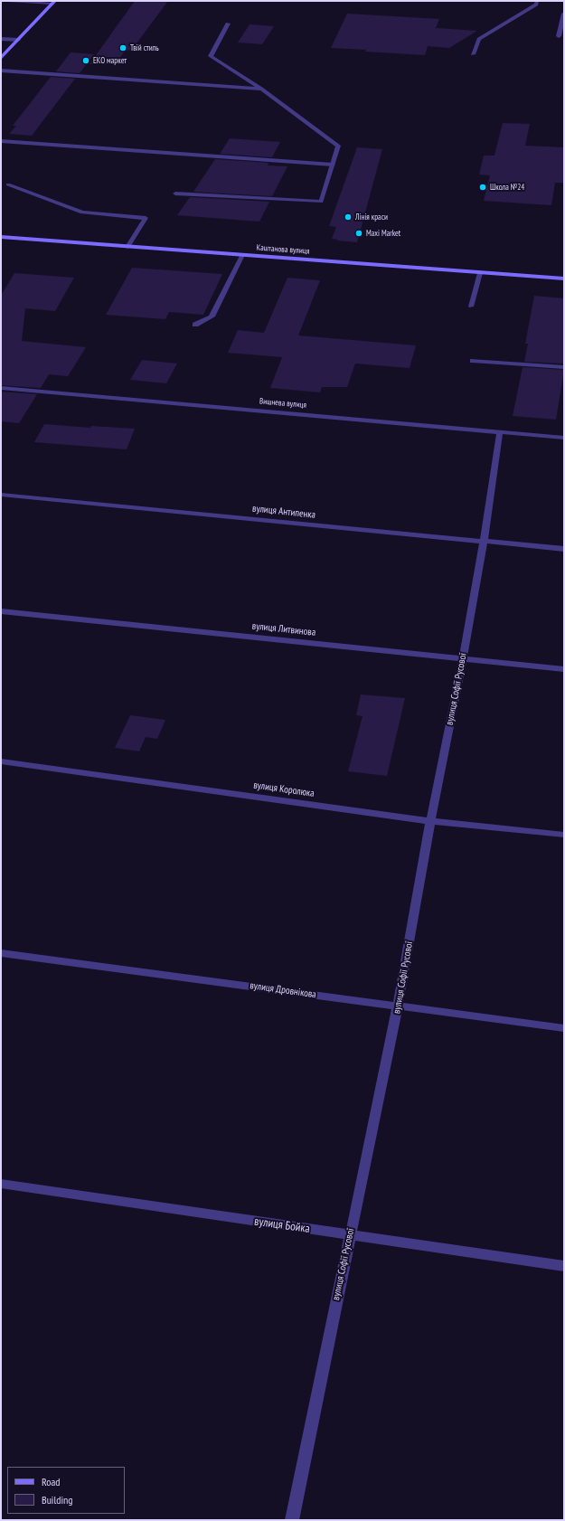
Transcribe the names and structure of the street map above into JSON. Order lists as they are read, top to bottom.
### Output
{
  "streets": {
    "street": [
      "Каштанова вулиця",
      "Вишнева вулиця",
      "вулиця Антипенка",
      "вулиця Литвинова",
      "вулиця Софії Русової",
      "вулиця Королюка",
      "вулиця Дровнікова",
      "вулиця Бойка"
    ]
  },
  "crossings": [
    ["Вишнева вулиця", "вулиця Софії Русової"],
    ["вулиця Антипенка", "вулиця Софії Русової"],
    ["вулиця Литвинова", "вулиця Софії Русової"],
    ["вулиця Софії Русової", "вулиця Королюка"],
    ["вулиця Софії Русової", "вулиця Дровнікова"],
    ["вулиця Софії Русової", "вулиця Бойка"]
  ],
  "places": [
    "Твій стиль",
    "ЕКО маркет",
    "Школа №24",
    "Лінія краси",
    "Maxi Market"
  ],
  "legend": ["Road", "Building"]
}
